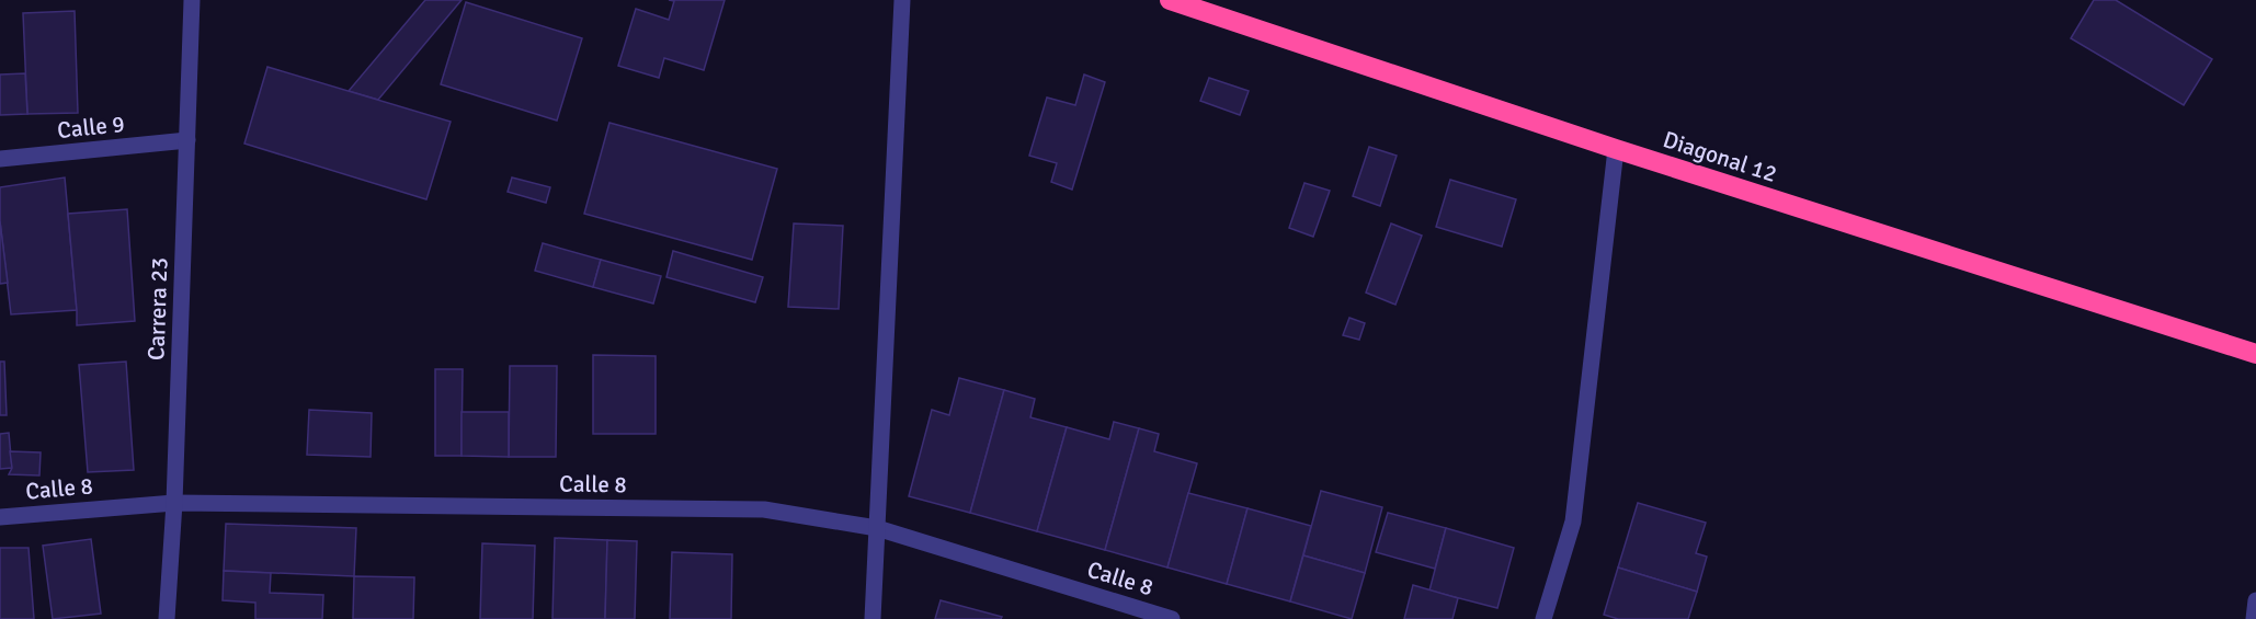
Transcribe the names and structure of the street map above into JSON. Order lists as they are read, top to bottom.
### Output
{
  "streets": {
    "highway": ["Diagonal 12"],
    "street": ["Calle 9", "Carrera 23", "Calle 8"]
  },
  "crossings": [
    ["Calle 9", "Carrera 23"],
    ["Carrera 23", "Calle 8"]
  ]
}
